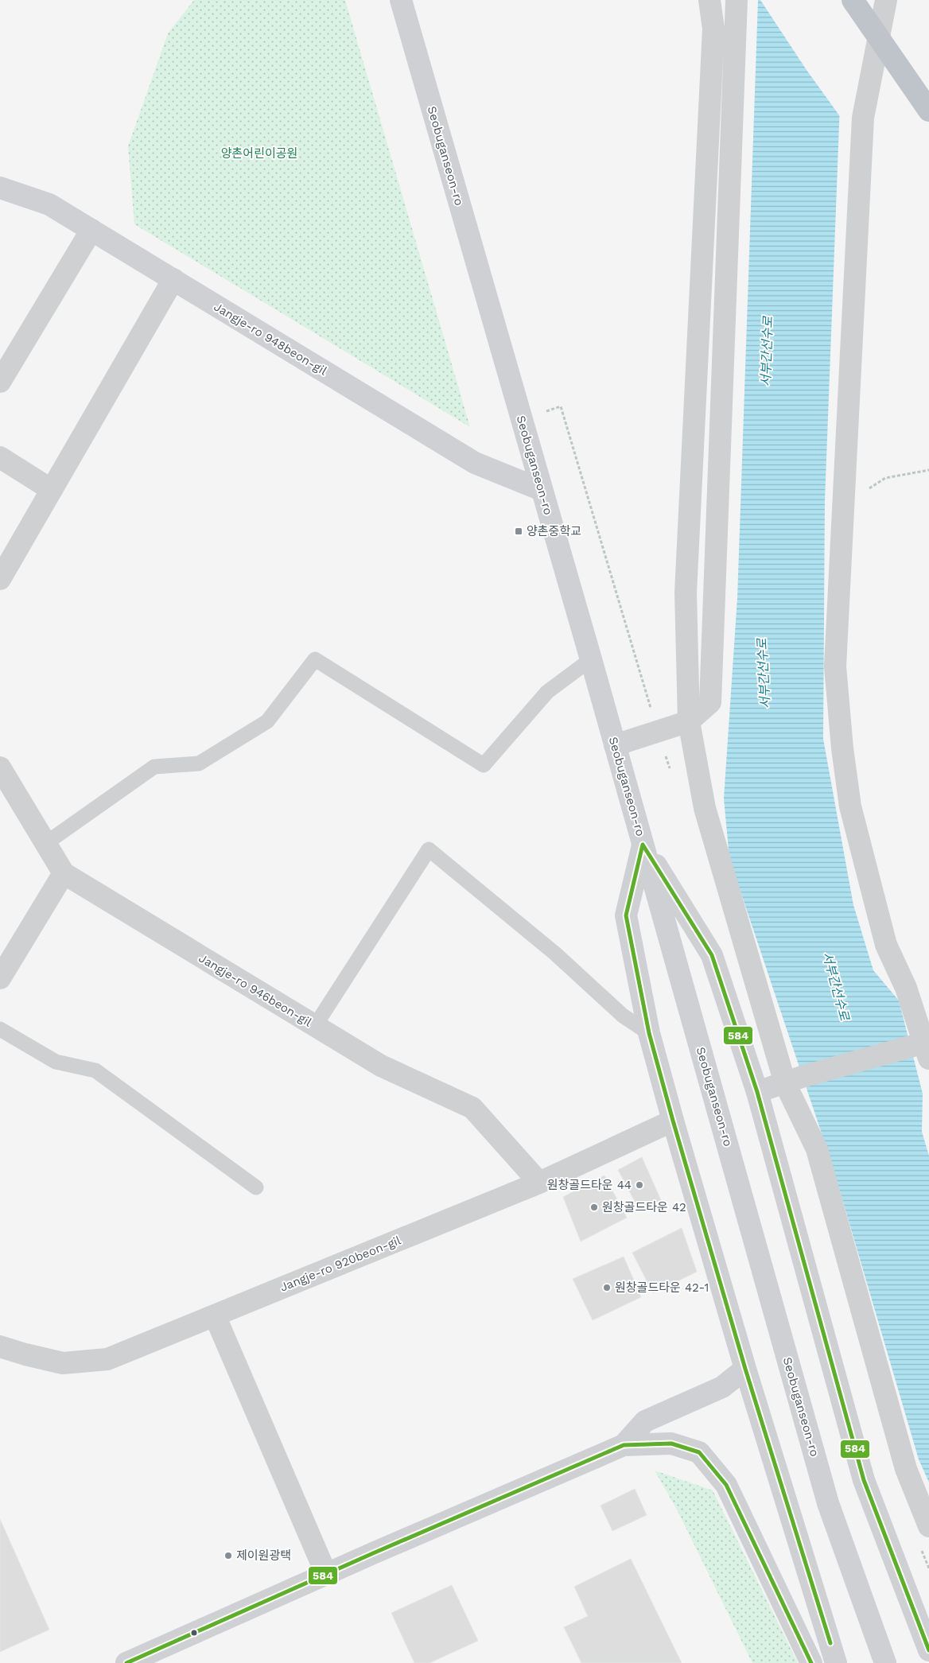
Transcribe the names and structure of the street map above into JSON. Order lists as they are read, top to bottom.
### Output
{
  "streets": {
    "street": [
      "Seobuganseon-ro",
      "Jangje-ro 948beon-gil",
      "Jangje-ro 946beon-gil",
      "Jangje-ro 920beon-gil"
    ]
  },
  "crossings": [
    ["Seobuganseon-ro", "Jangje-ro 948beon-gil"],
    ["Jangje-ro 946beon-gil", "Jangje-ro 920beon-gil"]
  ],
  "water": ["서부간선수로"],
  "parks": ["양촌어린이공원"],
  "places": {
    "transit": ["양촌중학교"],
    "other": [
      "원창골드타운 44",
      "원창골드타운 42",
      "원창골드타운 42-1",
      "제이원광택"
    ]
  },
  "lines": ["transit line 584"]
}
